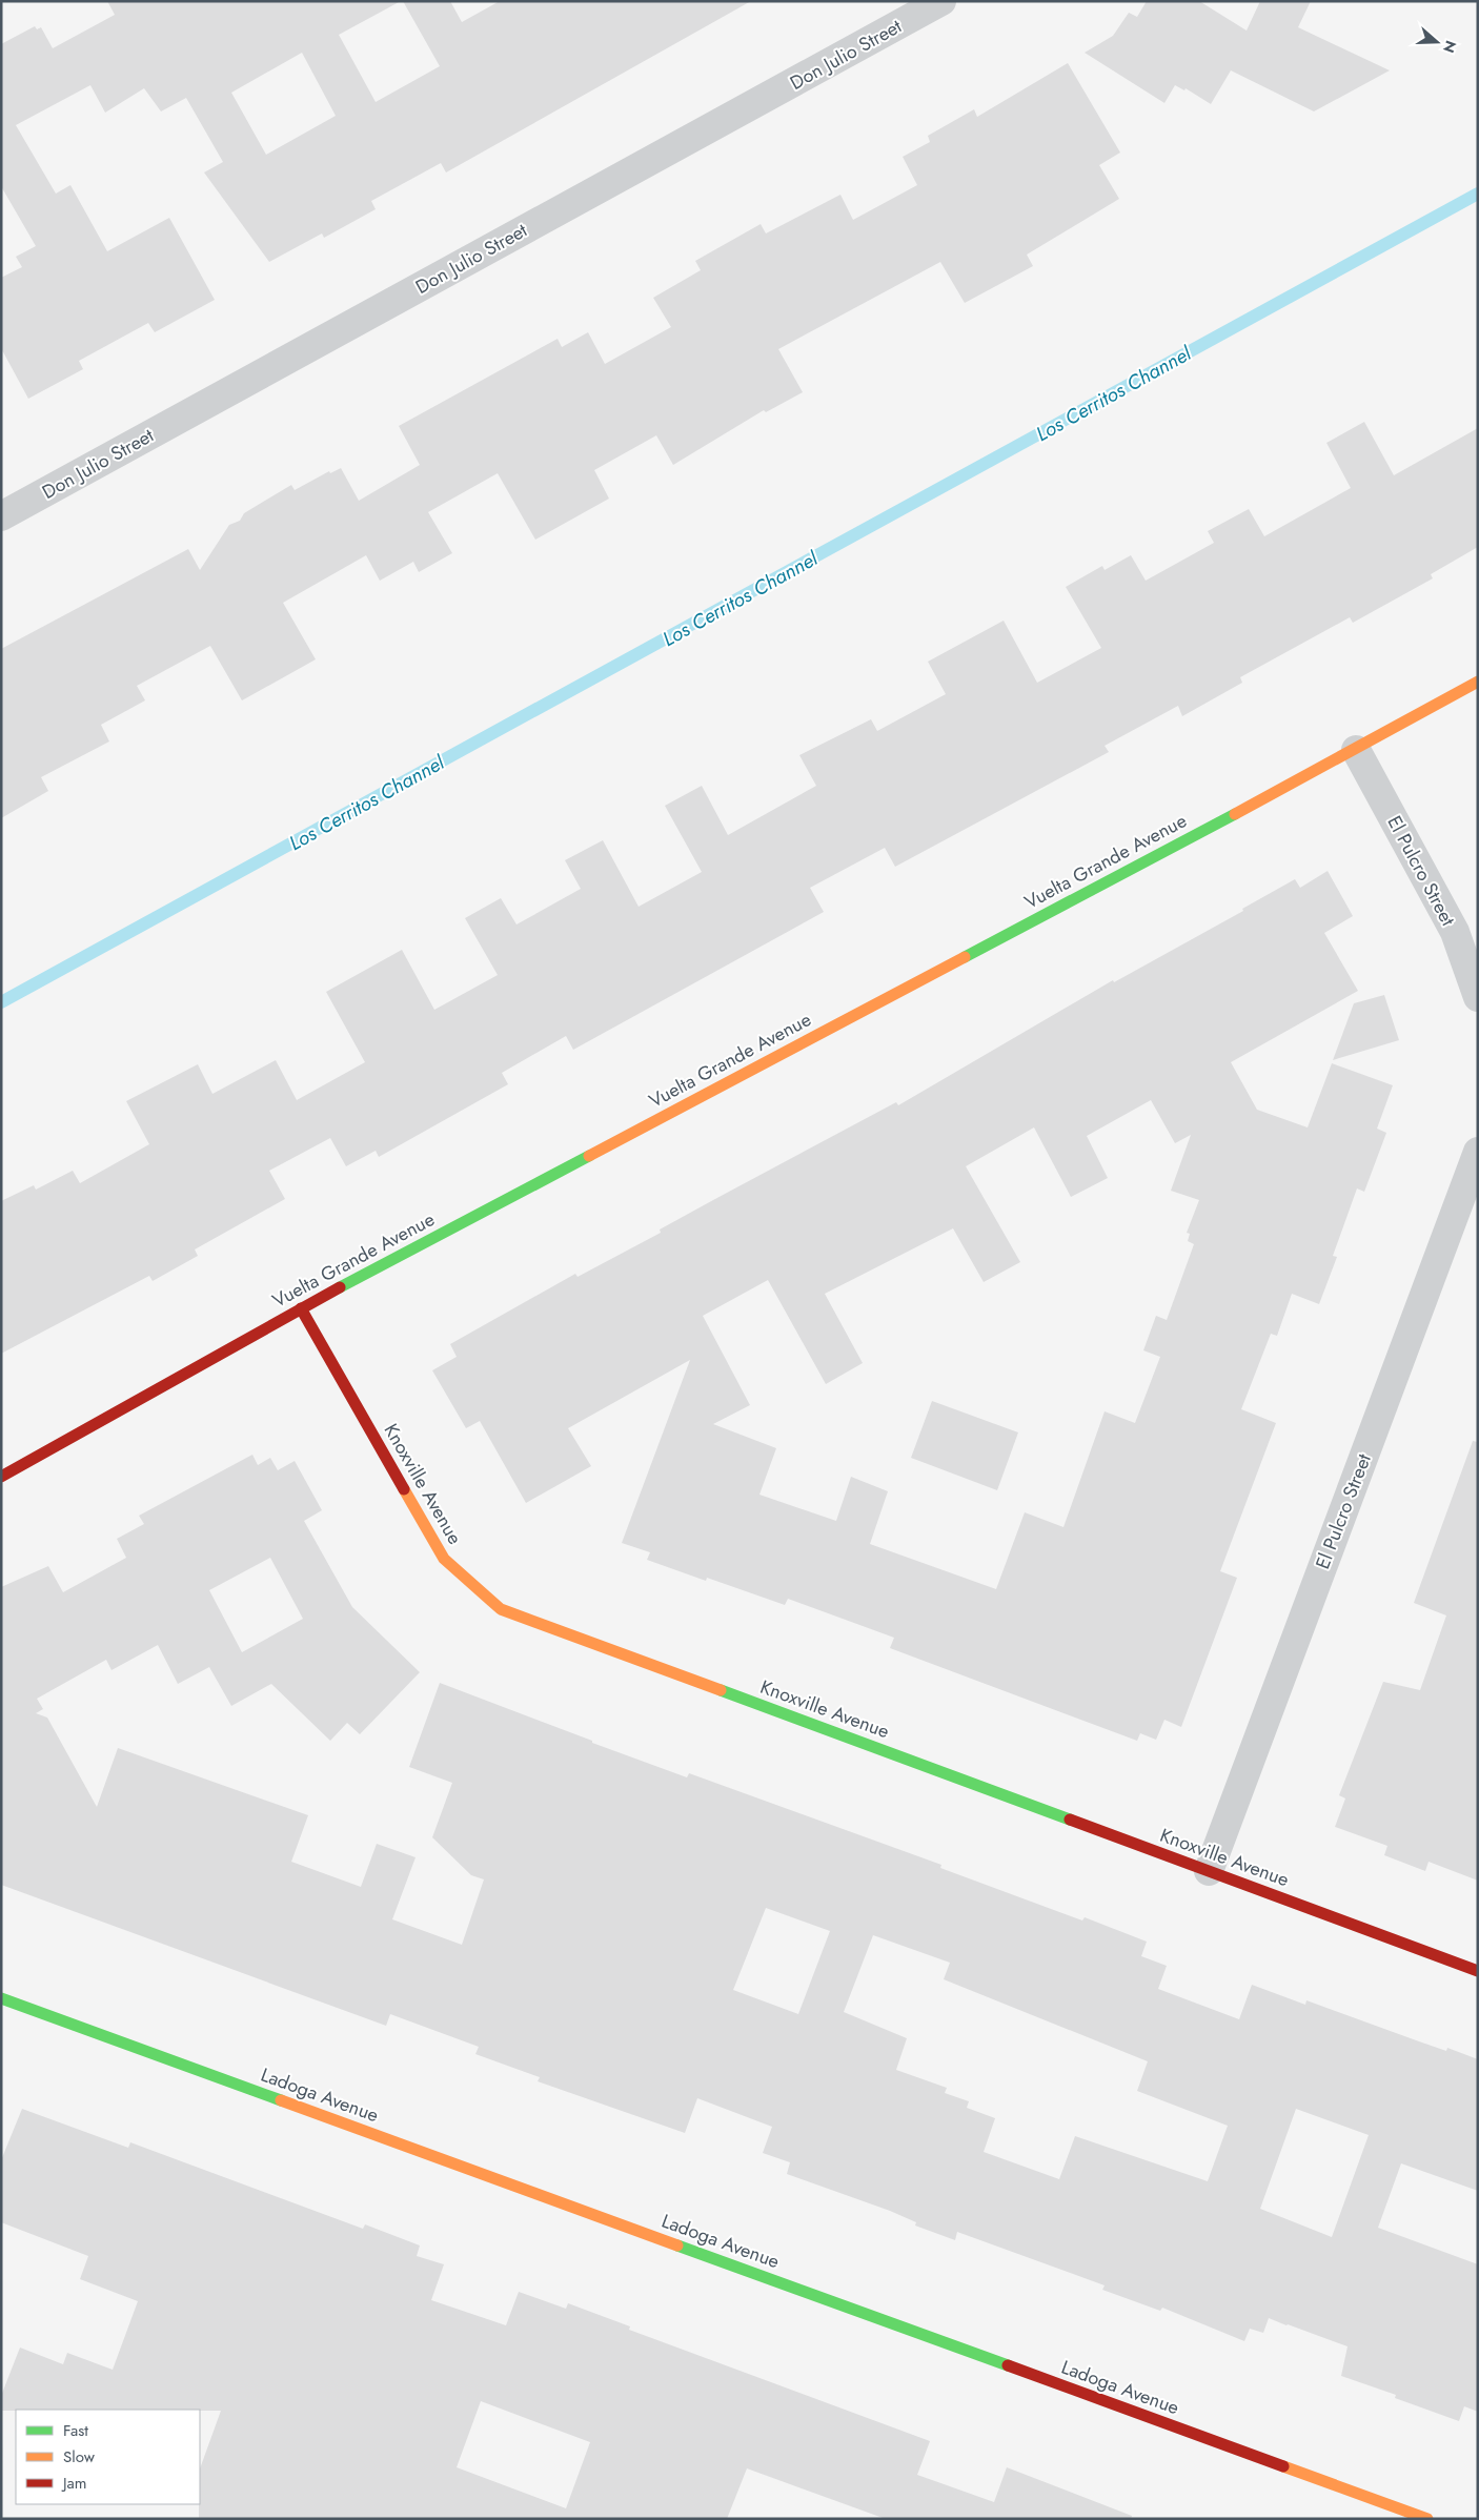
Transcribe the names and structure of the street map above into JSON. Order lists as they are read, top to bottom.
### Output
{
  "streets": {
    "street": [
      "Don Julio Street",
      "Vuelta Grande Avenue",
      "El Pulcro Street",
      "Knoxville Avenue",
      "Ladoga Avenue"
    ]
  },
  "crossings": [
    ["Vuelta Grande Avenue", "El Pulcro Street"],
    ["Vuelta Grande Avenue", "Knoxville Avenue"],
    ["El Pulcro Street", "Knoxville Avenue"]
  ],
  "water": ["Los Cerritos Channel"],
  "legend": ["Fast", "Slow", "Jam"],
  "north": "right"
}
